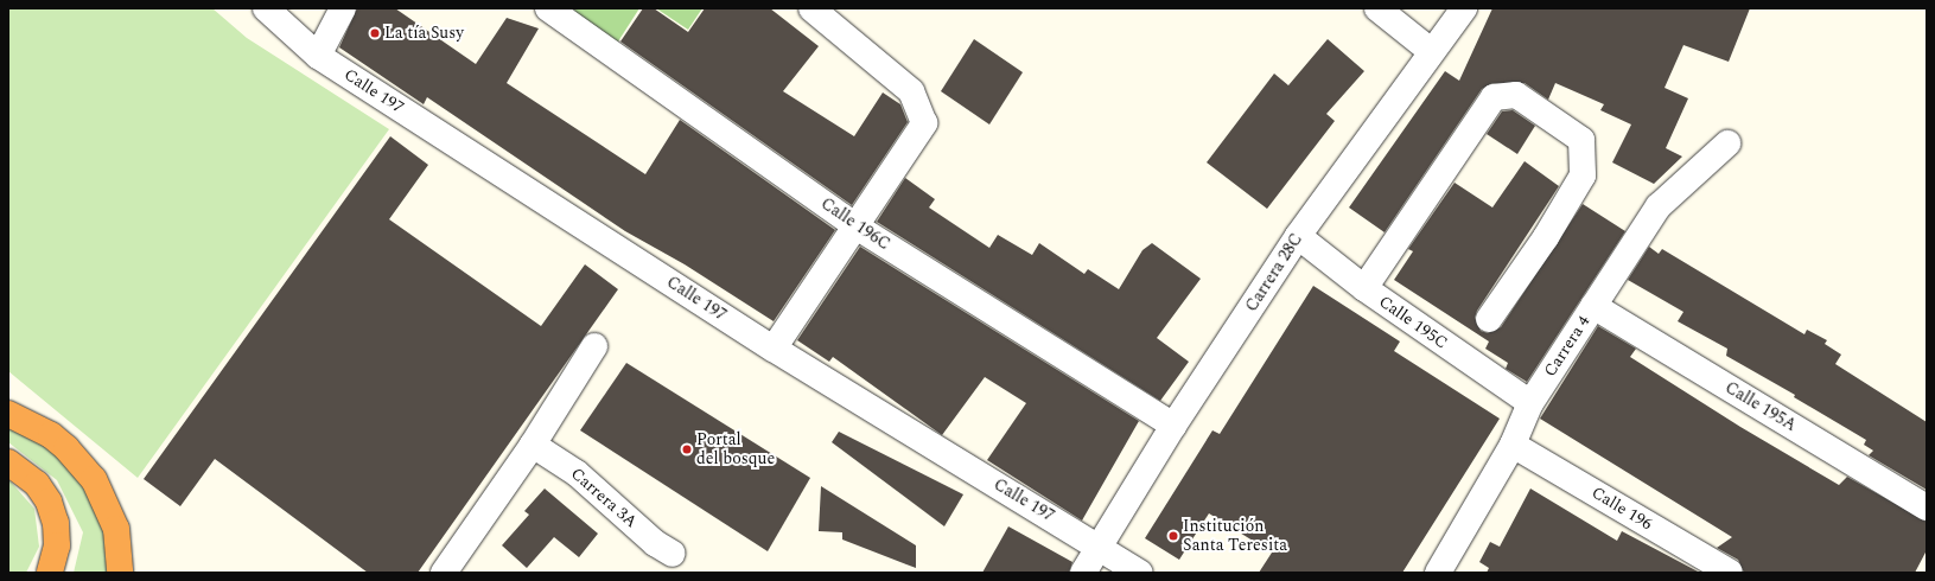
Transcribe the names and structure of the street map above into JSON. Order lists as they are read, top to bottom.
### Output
{
  "streets": {
    "street": [
      "Calle 197",
      "Calle 196C",
      "Carrera 28C",
      "Calle 195C",
      "Carrera 4",
      "Calle 195A",
      "Carrera 3A",
      "Calle 196"
    ]
  },
  "crossings": [
    ["Calle 197", "Carrera 28C"],
    ["Calle 196C", "Carrera 28C"],
    ["Carrera 28C", "Calle 195C"],
    ["Calle 195C", "Carrera 4"],
    ["Carrera 4", "Calle 195A"],
    ["Carrera 4", "Calle 196"]
  ],
  "places": ["La tía Susy", "Portal del bosque", "Institución Santa Teresita"]
}
